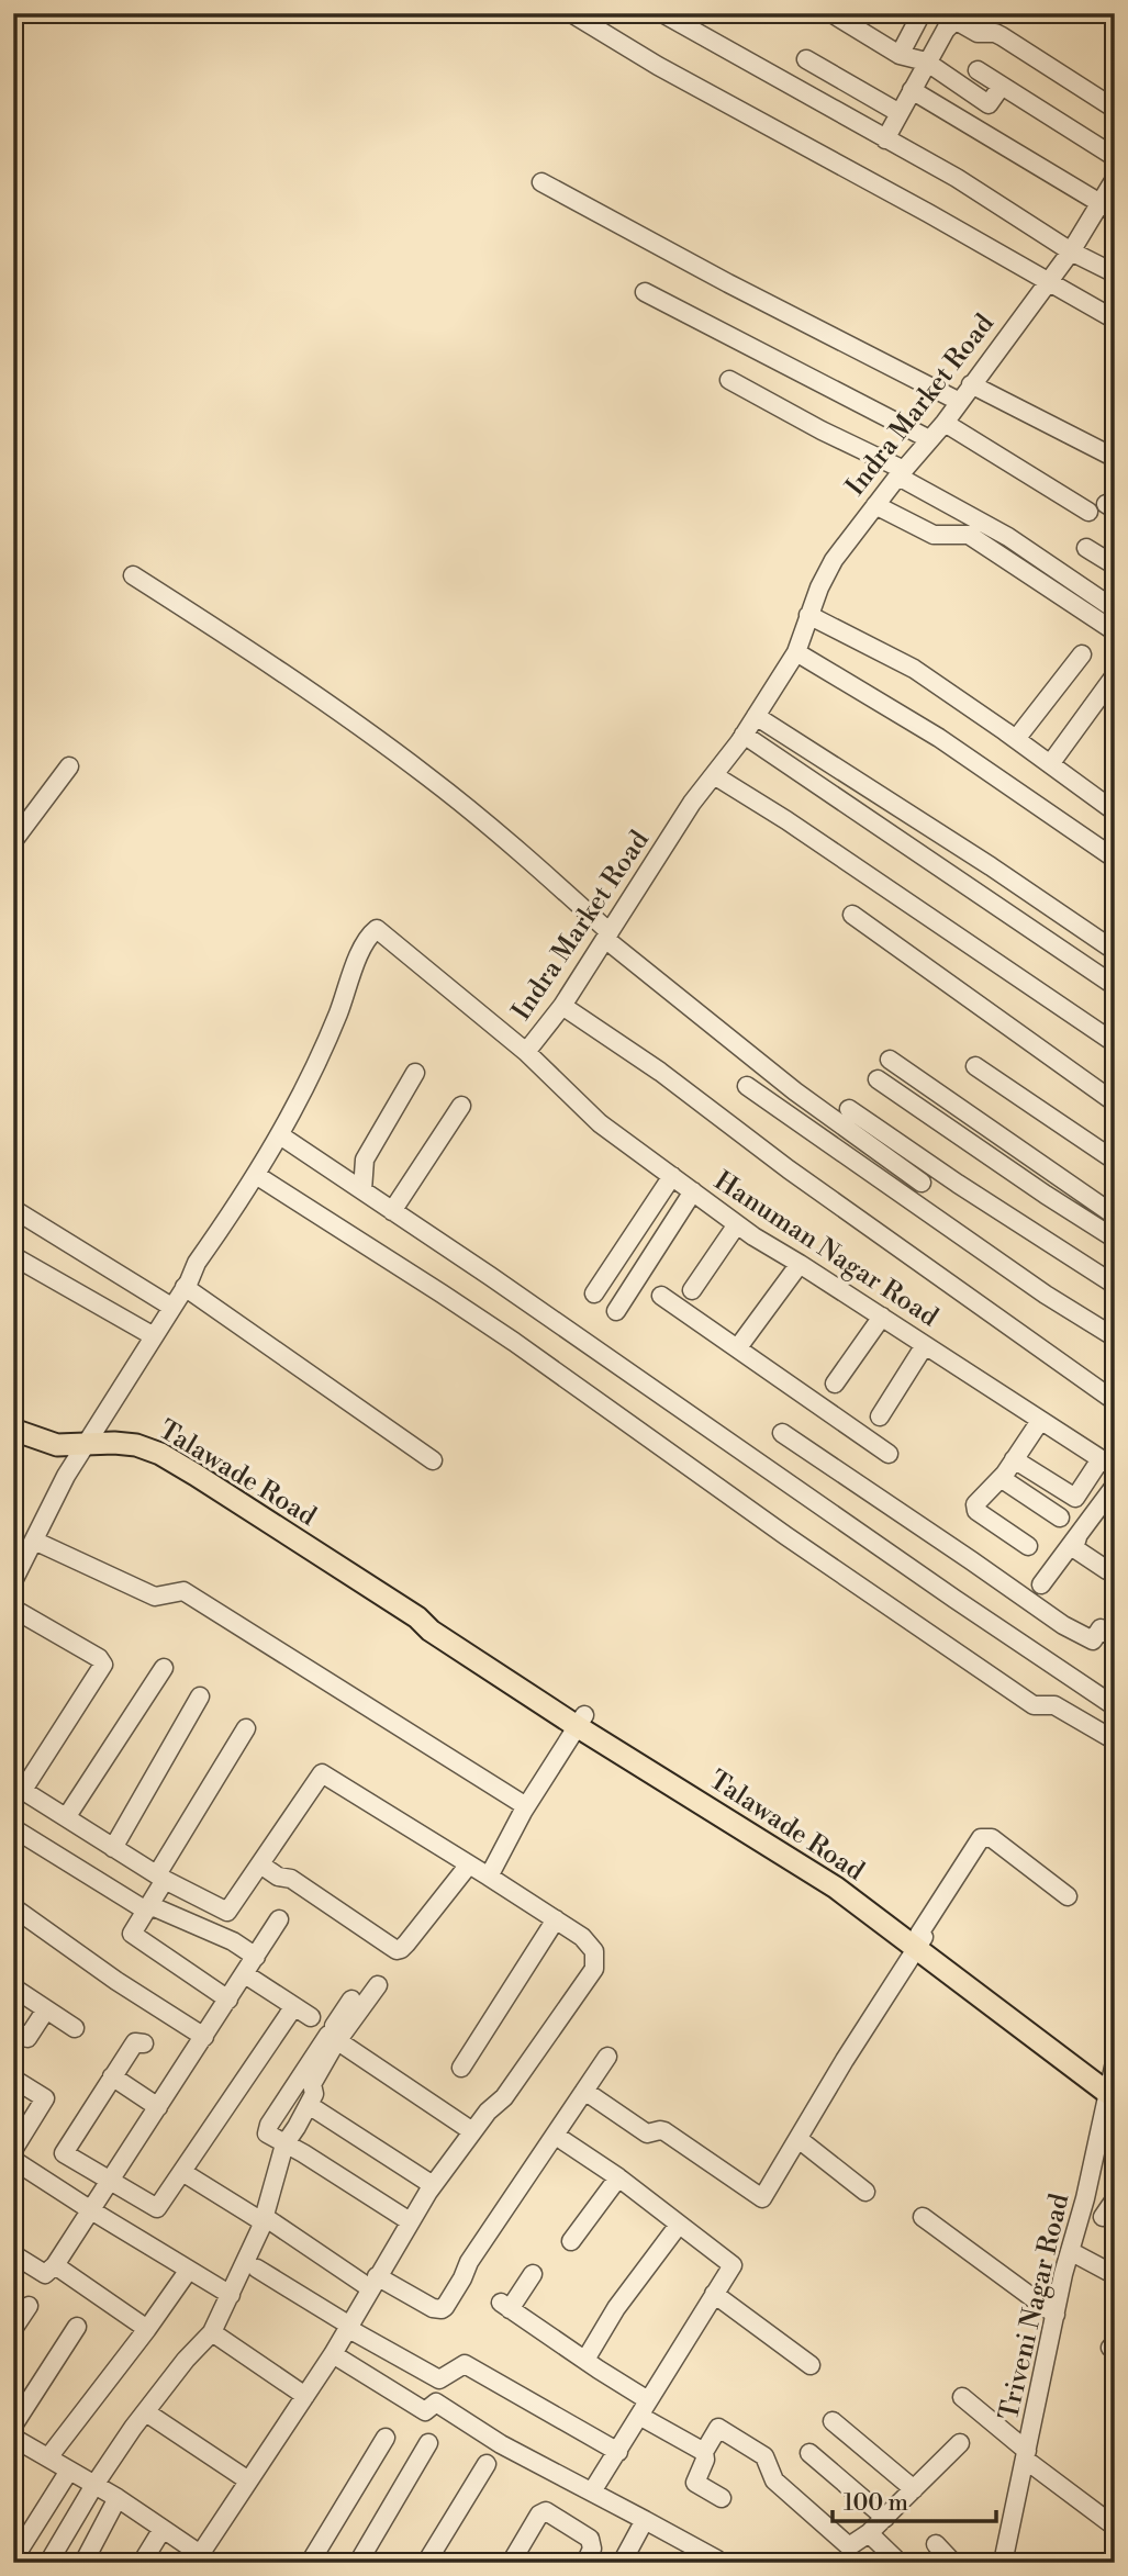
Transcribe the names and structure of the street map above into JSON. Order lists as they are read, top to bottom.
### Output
{
  "streets": {
    "main road": ["Talawade Road"],
    "street": ["Indra Market Road", "Hanuman Nagar Road", "Triveni Nagar Road"]
  },
  "crossings": [
    ["Indra Market Road", "Hanuman Nagar Road"],
    ["Indra Market Road", "Talawade Road"],
    ["Talawade Road", "Triveni Nagar Road"]
  ],
  "scale_bar": "100 m"
}
